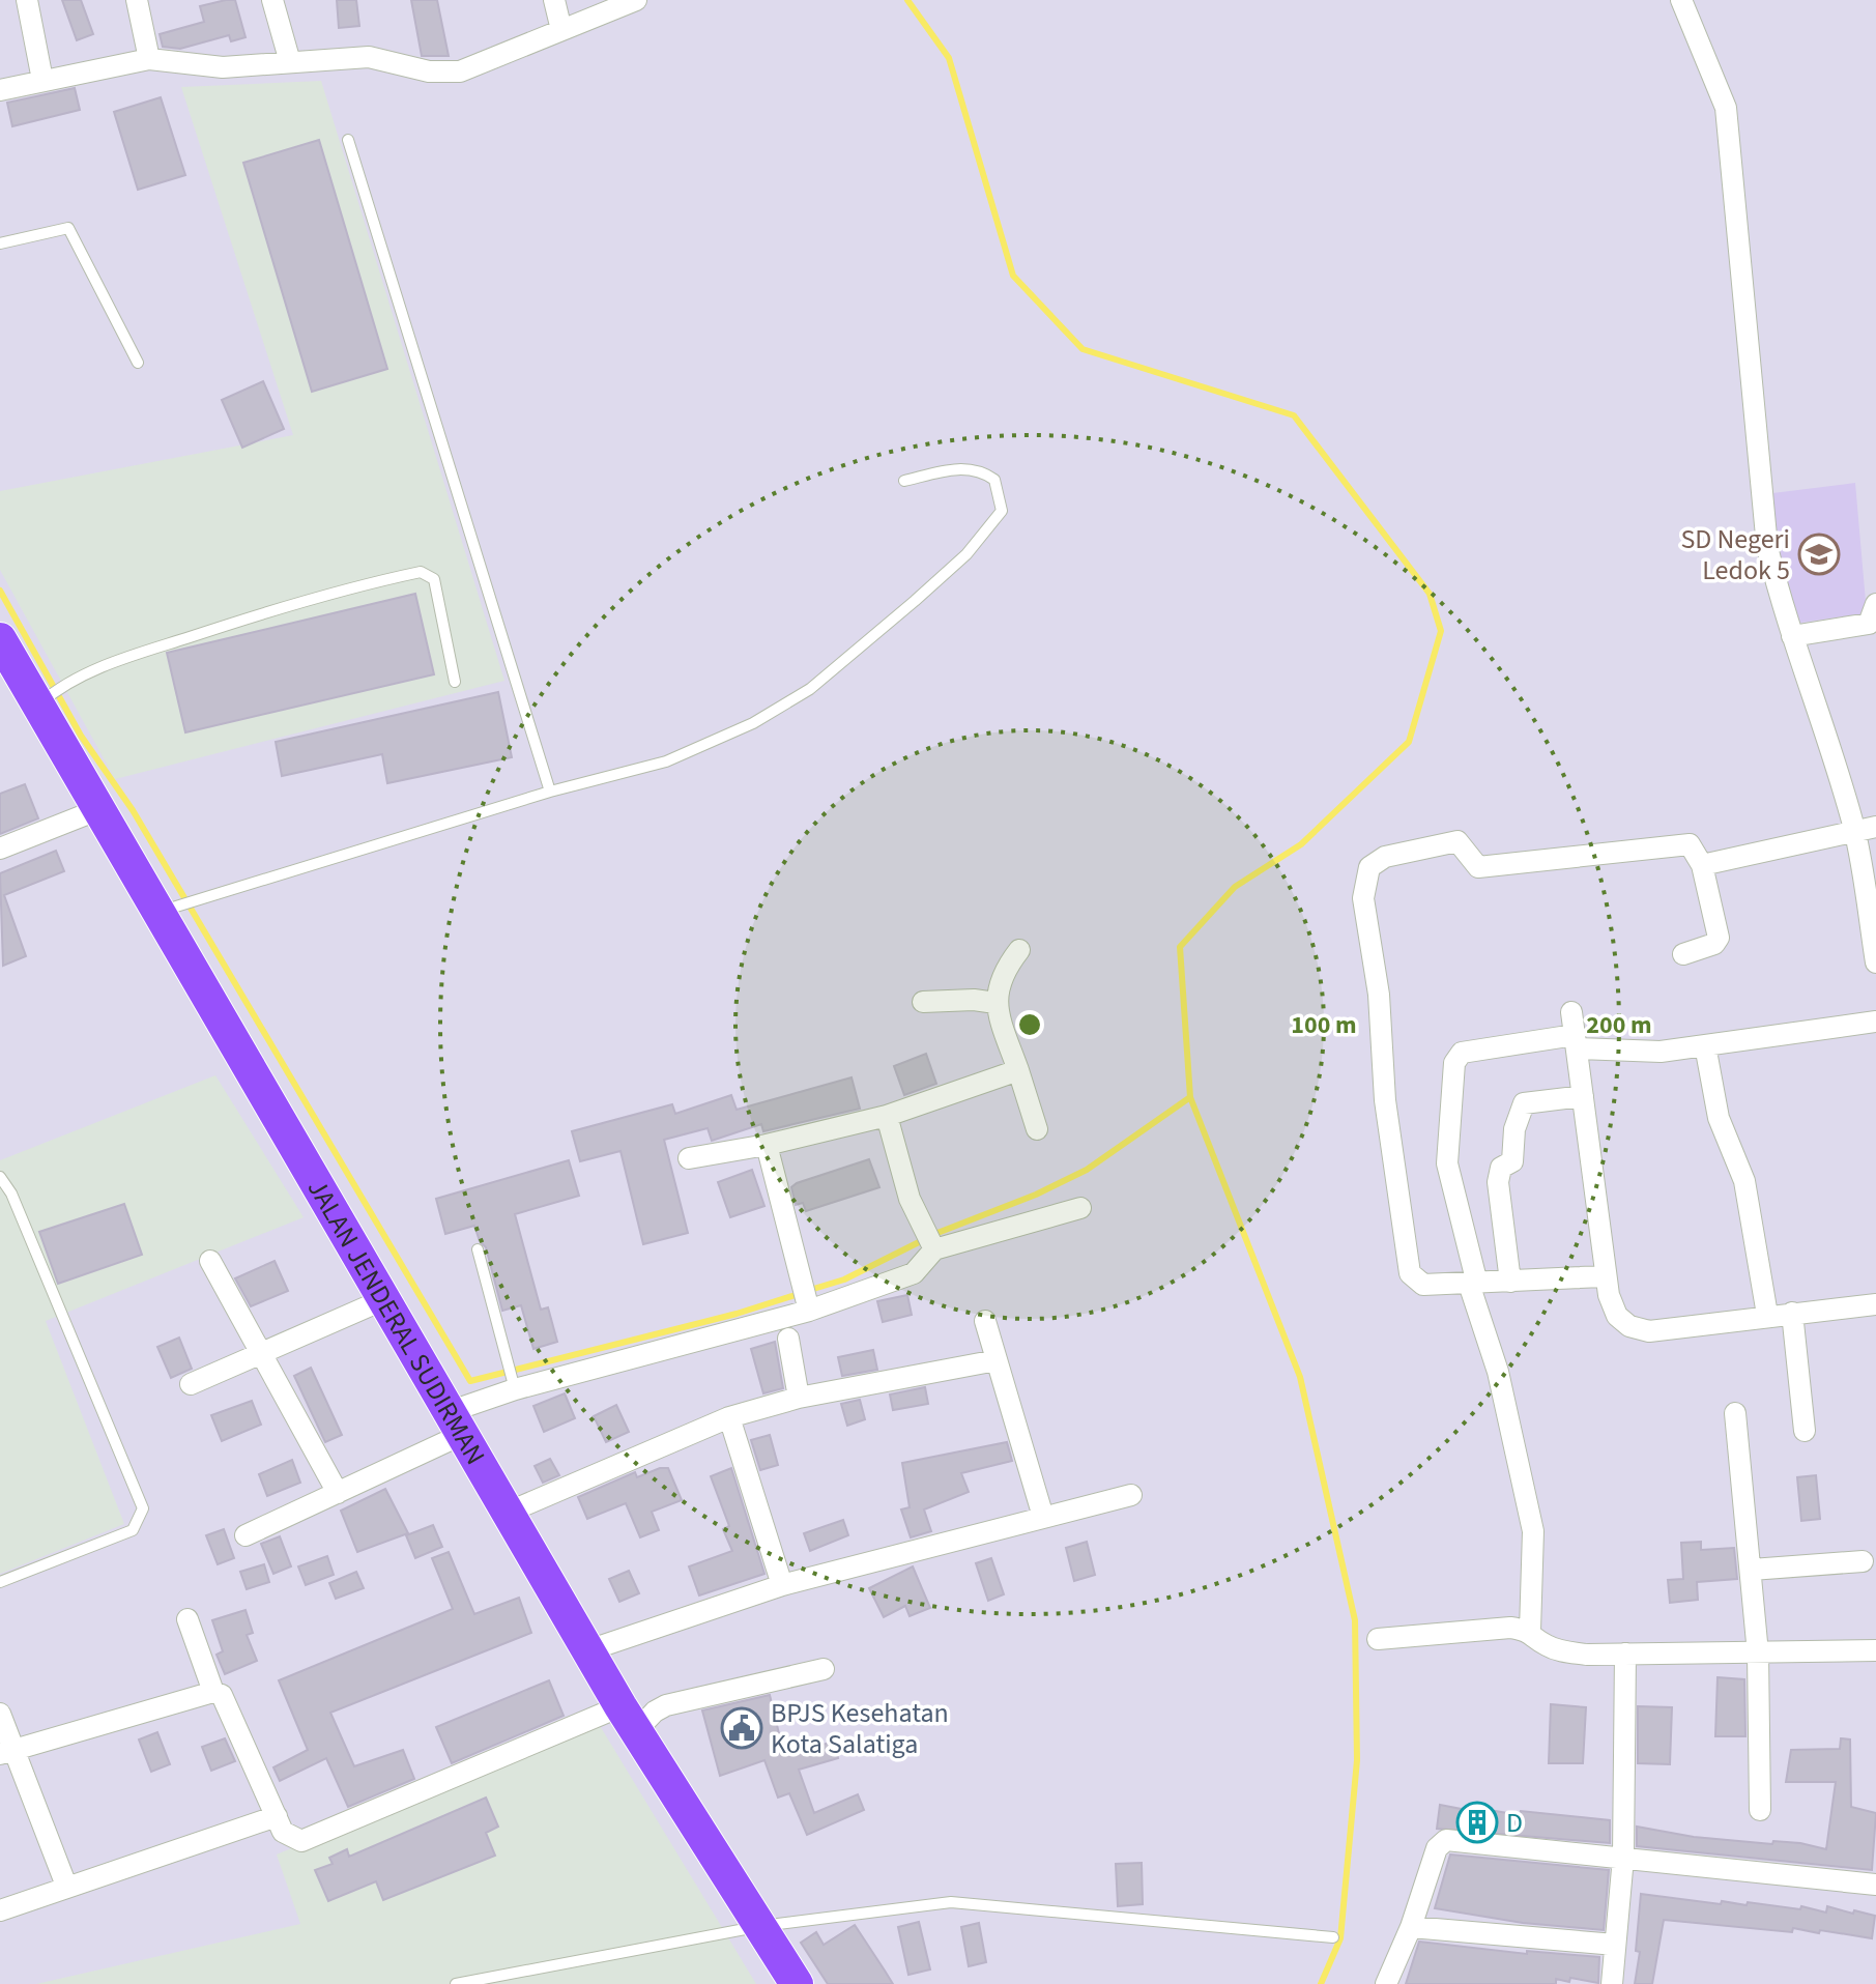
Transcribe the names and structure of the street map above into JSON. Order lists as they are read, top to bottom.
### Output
{
  "streets": {
    "main road": ["JALAN JENDERAL SUDIRMAN"]
  },
  "places": {
    "school or university": ["SD Negeri Ledok 5"],
    "public building": ["BPJS Kesehatan Kota Salatiga"],
    "building": ["D"]
  },
  "rings": ["100 m", "200 m"]
}
